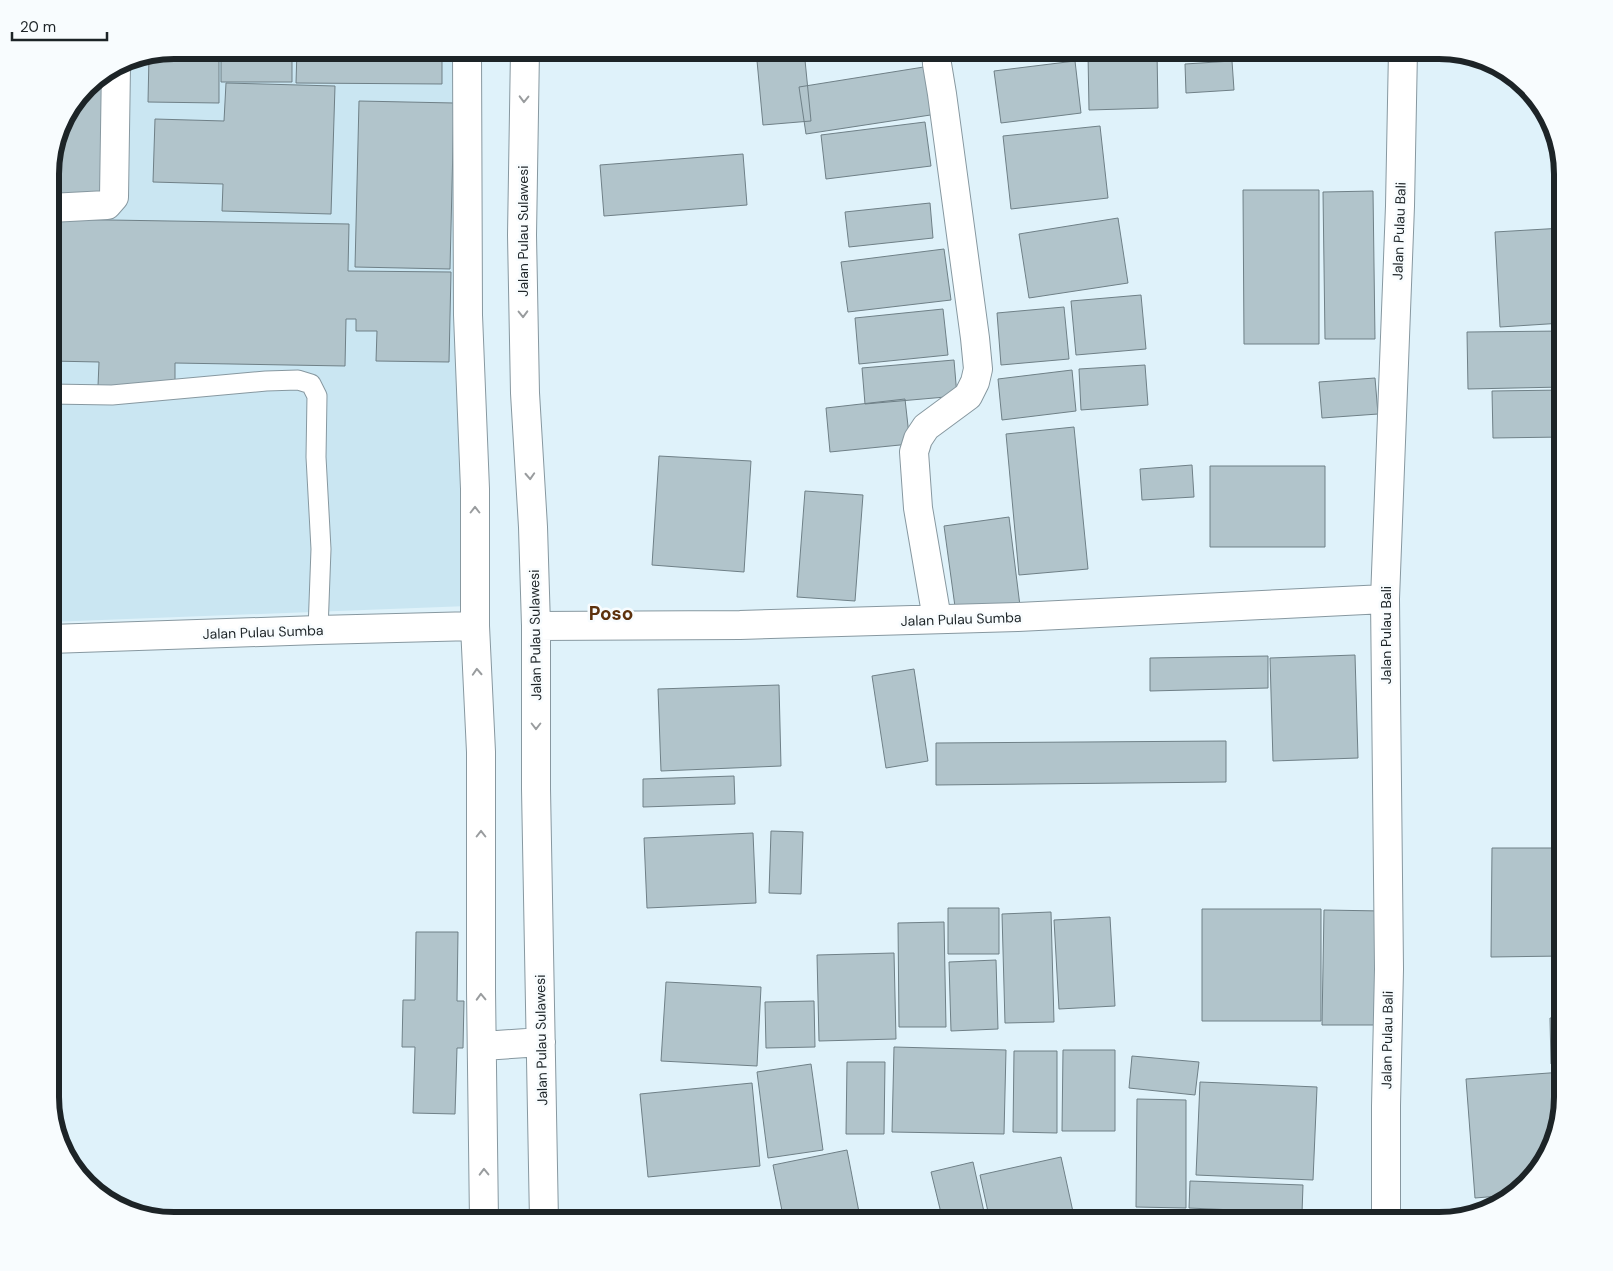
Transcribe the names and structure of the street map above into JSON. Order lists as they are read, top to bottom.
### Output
{
  "streets": {
    "street": ["Jalan Pulau Sulawesi", "Jalan Pulau Bali", "Jalan Pulau Sumba"]
  },
  "crossings": [
    ["Jalan Pulau Sulawesi", "Jalan Pulau Sumba"],
    ["Jalan Pulau Bali", "Jalan Pulau Sumba"]
  ],
  "districts": ["Poso"],
  "scale_bar": "20 m"
}
